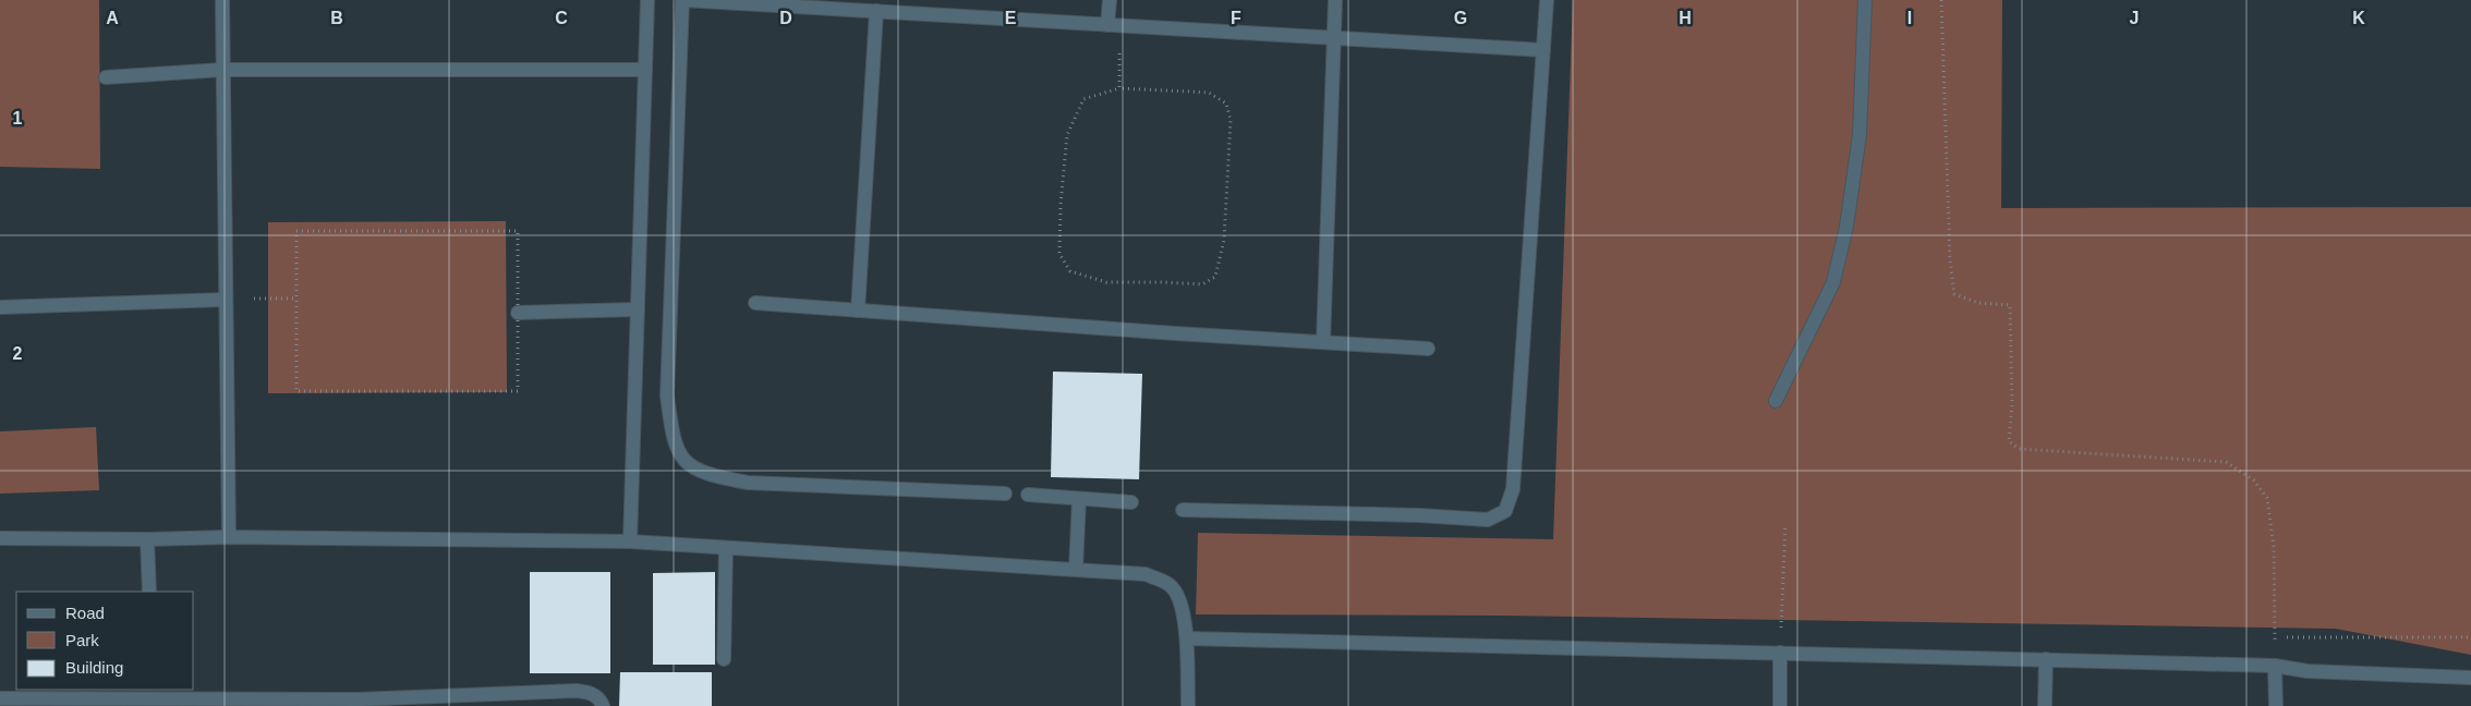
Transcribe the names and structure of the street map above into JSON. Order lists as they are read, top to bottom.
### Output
{
  "legend": ["Road", "Park", "Building"],
  "grid": {
    "columns": [
      "A",
      "B",
      "C",
      "D",
      "E",
      "F",
      "G",
      "H",
      "I",
      "J",
      "K"
    ],
    "rows": ["1", "2"]
  }
}
